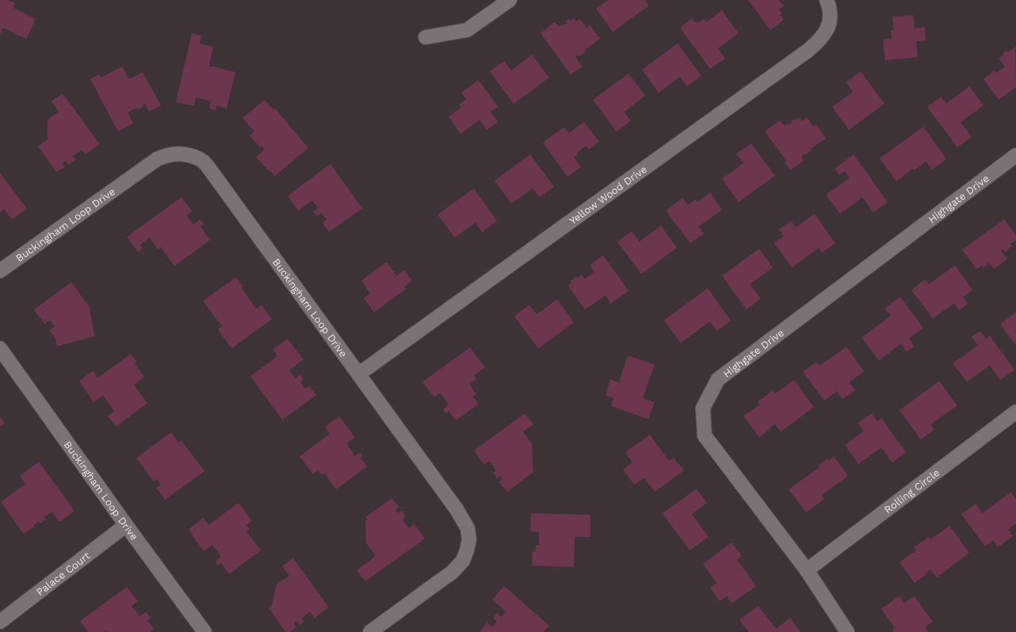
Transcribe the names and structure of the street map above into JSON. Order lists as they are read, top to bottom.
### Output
{
  "streets": {
    "street": [
      "Yellow Wood Drive",
      "Highgate Drive",
      "Buckingham Loop Drive",
      "Rolling Circle",
      "Palace Court"
    ]
  },
  "crossings": [
    ["Yellow Wood Drive", "Buckingham Loop Drive"],
    ["Highgate Drive", "Rolling Circle"],
    ["Buckingham Loop Drive", "Palace Court"]
  ]
}
